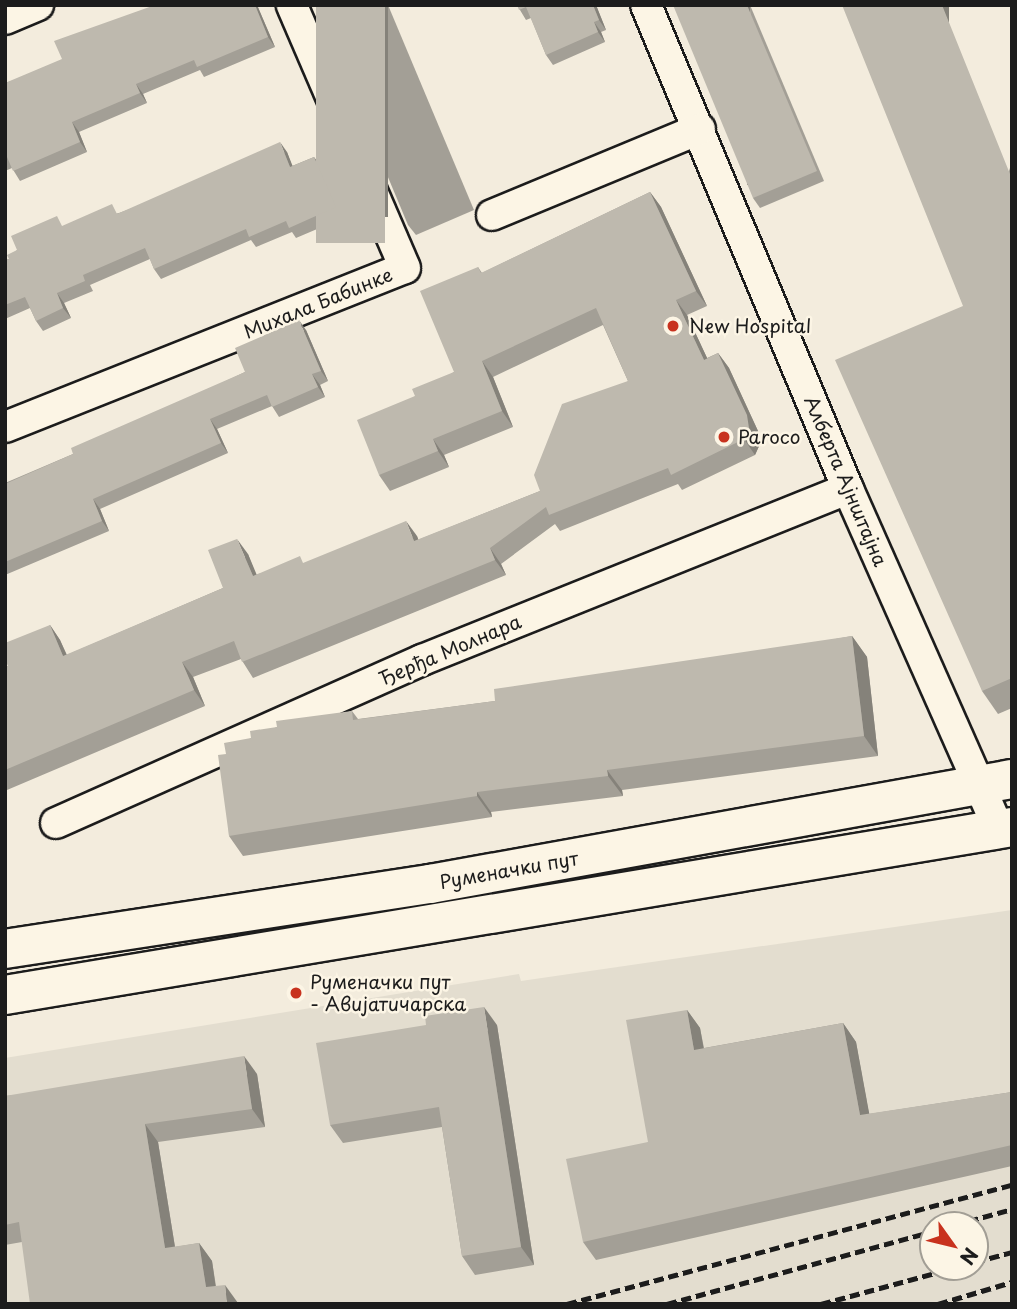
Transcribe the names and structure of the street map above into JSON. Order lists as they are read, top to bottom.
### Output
{
  "streets": {
    "main road": ["Руменачки пут"],
    "street": ["Михала Бабинке", "Алберта Ајнштајна", "Ђерђа Молнара"]
  },
  "crossings": [
    ["Алберта Ајнштајна", "Ђерђа Молнара"],
    ["Алберта Ајнштајна", "Руменачки пут"]
  ],
  "places": ["New Hospital", "Paroco", "Руменачки пут - Авијатичарска"],
  "north": "bottom right"
}
